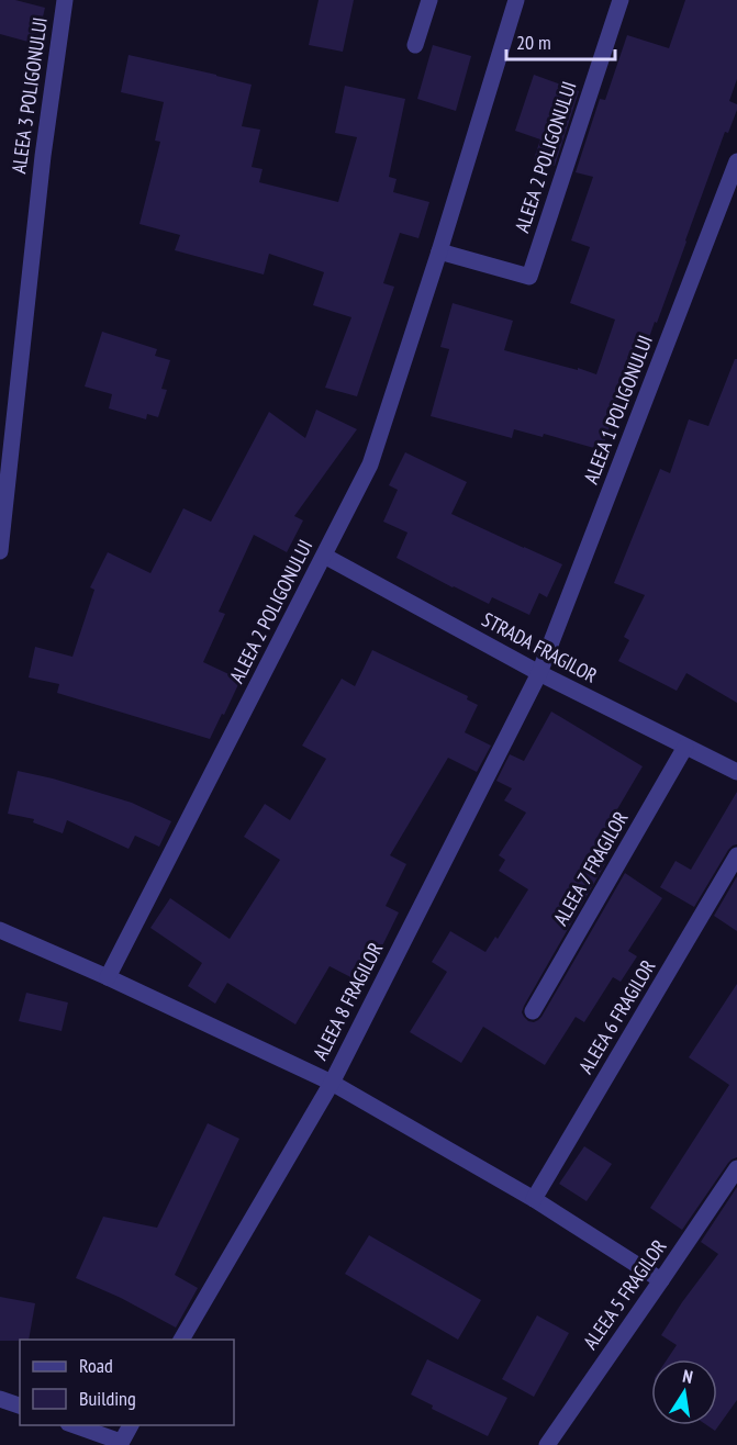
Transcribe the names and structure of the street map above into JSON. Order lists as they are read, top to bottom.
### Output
{
  "streets": {
    "street": [
      "ALEEA 3 POLIGONULUI",
      "ALEEA 2 POLIGONULUI",
      "ALEEA 1 POLIGONULUI",
      "STRADA FRAGILOR",
      "ALEEA 7 FRAGILOR",
      "ALEEA 8 FRAGILOR",
      "ALEEA 6 FRAGILOR",
      "ALEEA 5 FRAGILOR"
    ]
  },
  "crossings": [
    ["ALEEA 2 POLIGONULUI", "STRADA FRAGILOR"],
    ["ALEEA 1 POLIGONULUI", "STRADA FRAGILOR"],
    ["ALEEA 1 POLIGONULUI", "ALEEA 8 FRAGILOR"],
    ["STRADA FRAGILOR", "ALEEA 7 FRAGILOR"],
    ["STRADA FRAGILOR", "ALEEA 8 FRAGILOR"]
  ],
  "legend": ["Road", "Building"],
  "scale_bar": "20 m",
  "north": "top"
}
